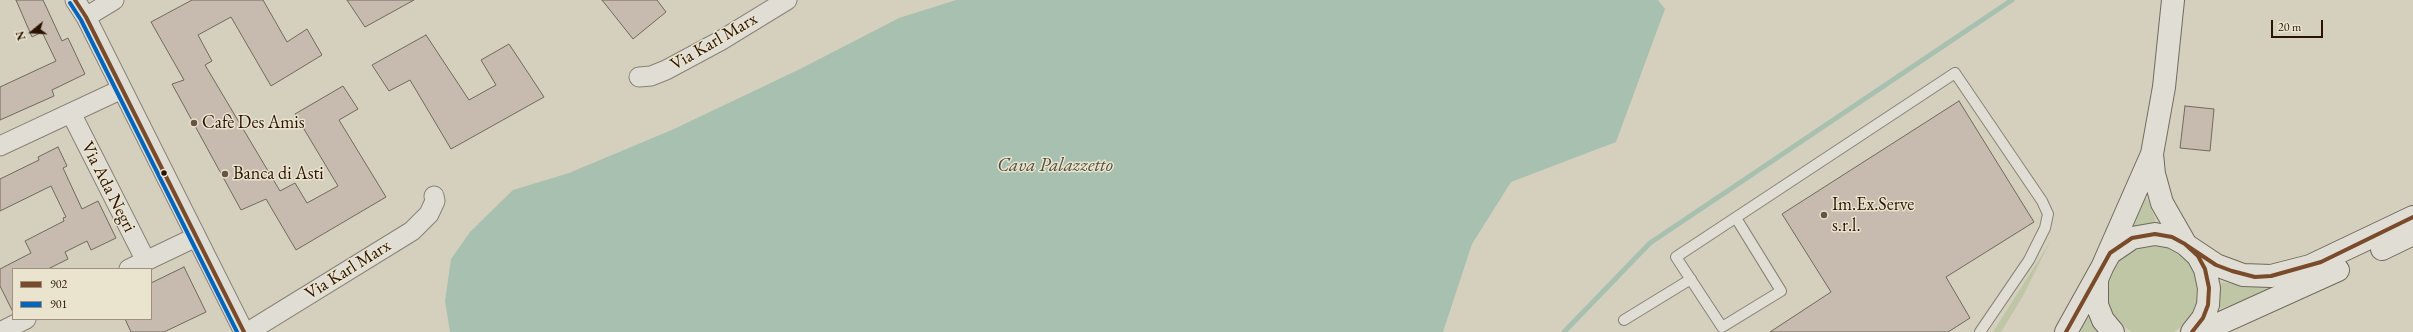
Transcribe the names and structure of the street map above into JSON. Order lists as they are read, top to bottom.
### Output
{
  "streets": {
    "street": ["Via Karl Marx", "Via Ada Negri"]
  },
  "water": ["Cava Palazzetto"],
  "places": ["Cafè Des Amis", "Banca di Asti", "Im.Ex.Serve s.r.l."],
  "lines": ["transit line 902", "transit line 901"],
  "legend": ["902", "901"],
  "scale_bar": "20 m",
  "north": "left"
}
